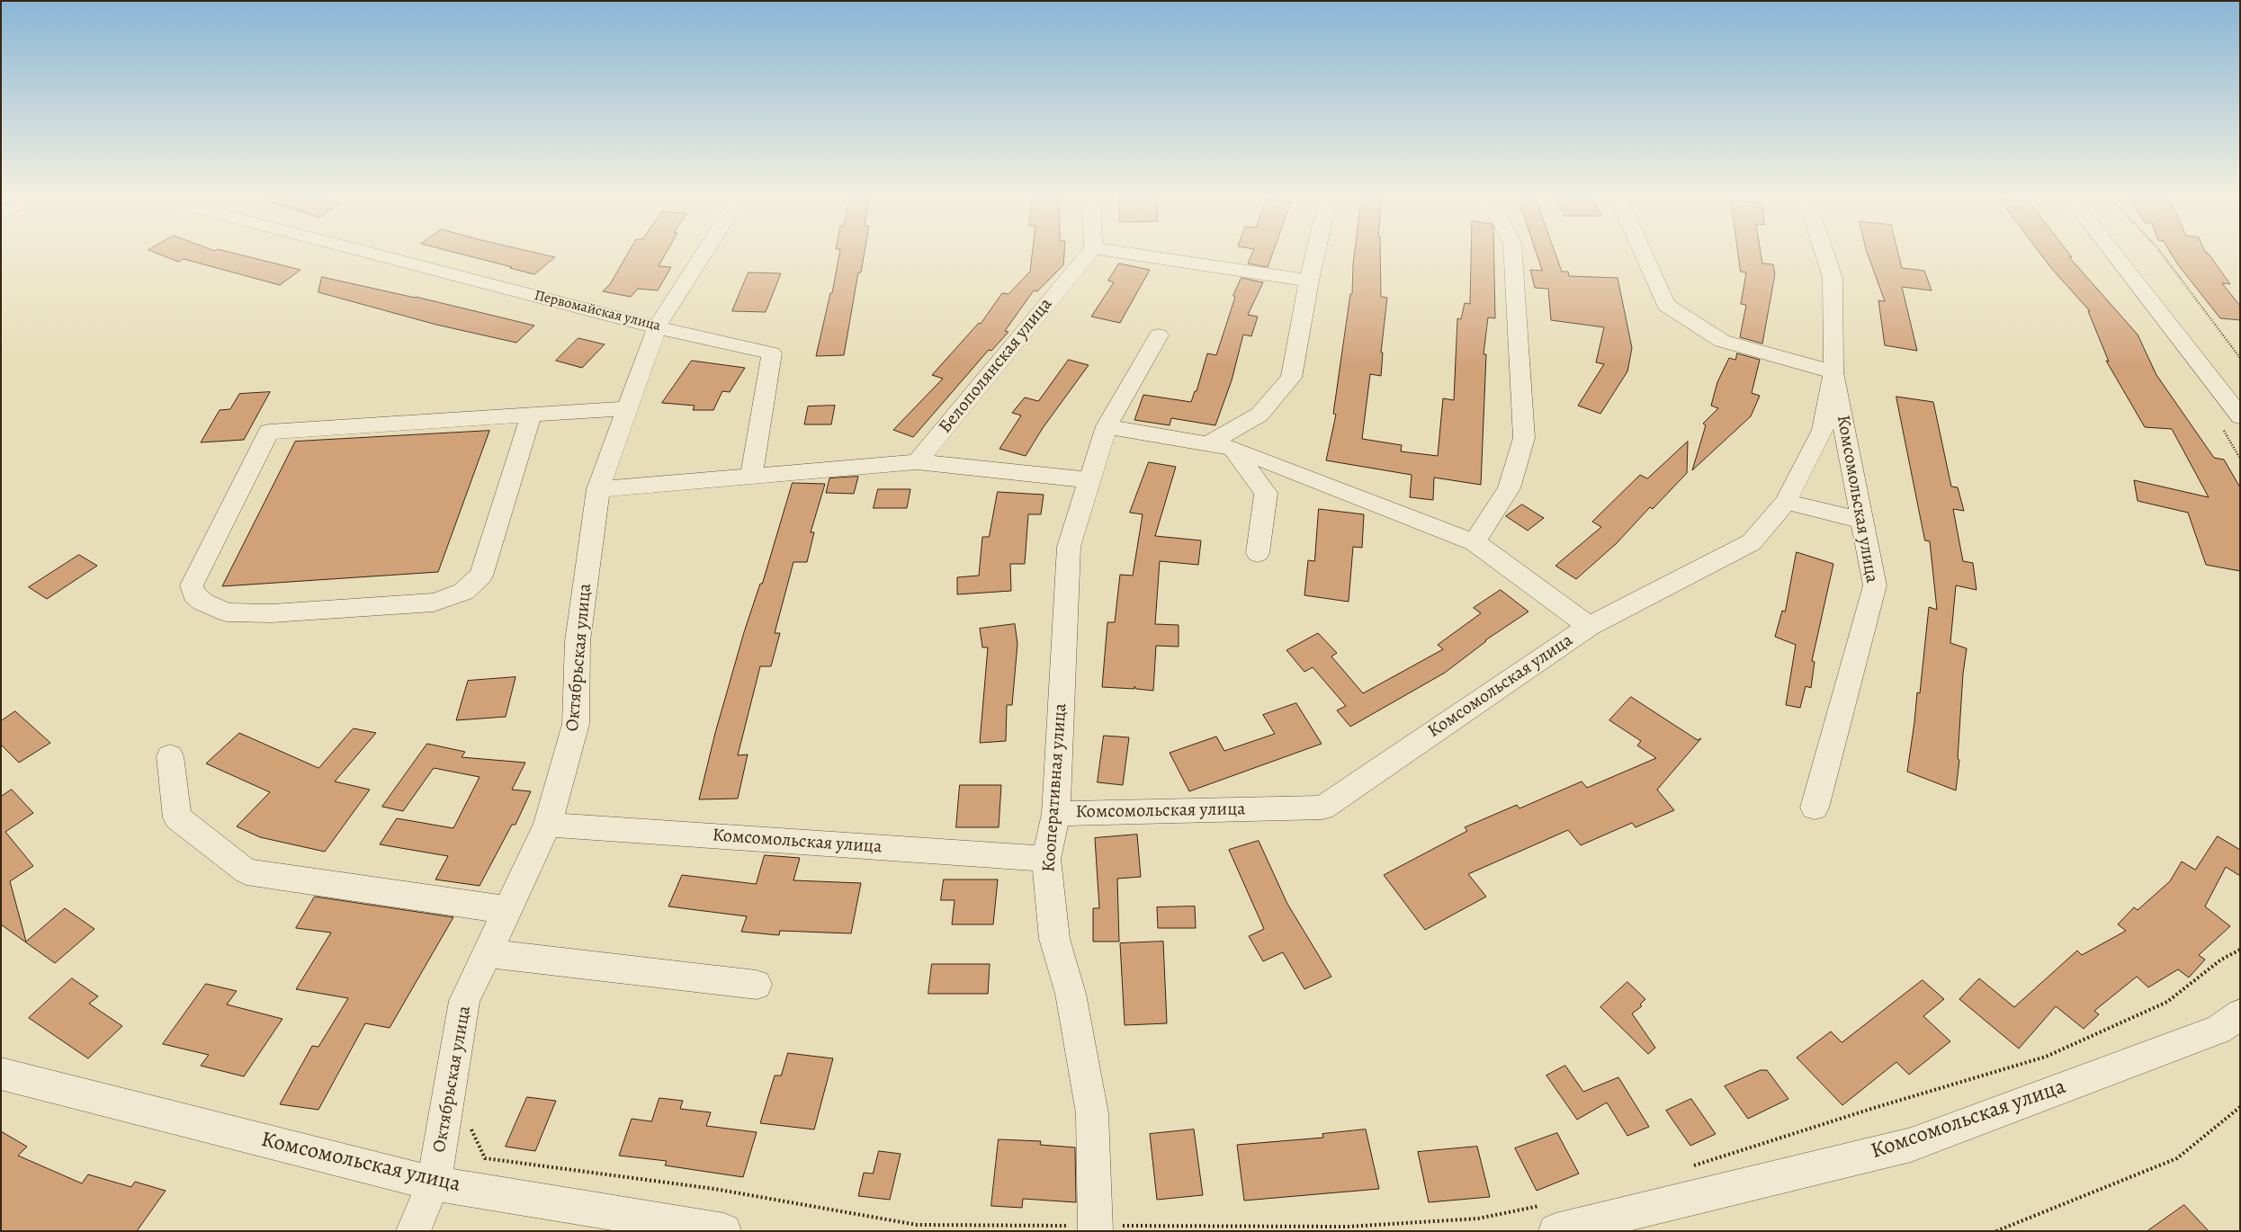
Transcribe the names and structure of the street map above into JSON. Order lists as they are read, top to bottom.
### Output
{
  "streets": {
    "street": [
      "Первомайская улица",
      "Белополянская улица",
      "Комсомольская улица",
      "Октябрьская улица",
      "Кооперативная улица"
    ]
  },
  "crossings": [
    ["Первомайская улица", "Октябрьская улица"],
    ["Комсомольская улица", "Октябрьская улица"],
    ["Комсомольская улица", "Кооперативная улица"]
  ]
}
